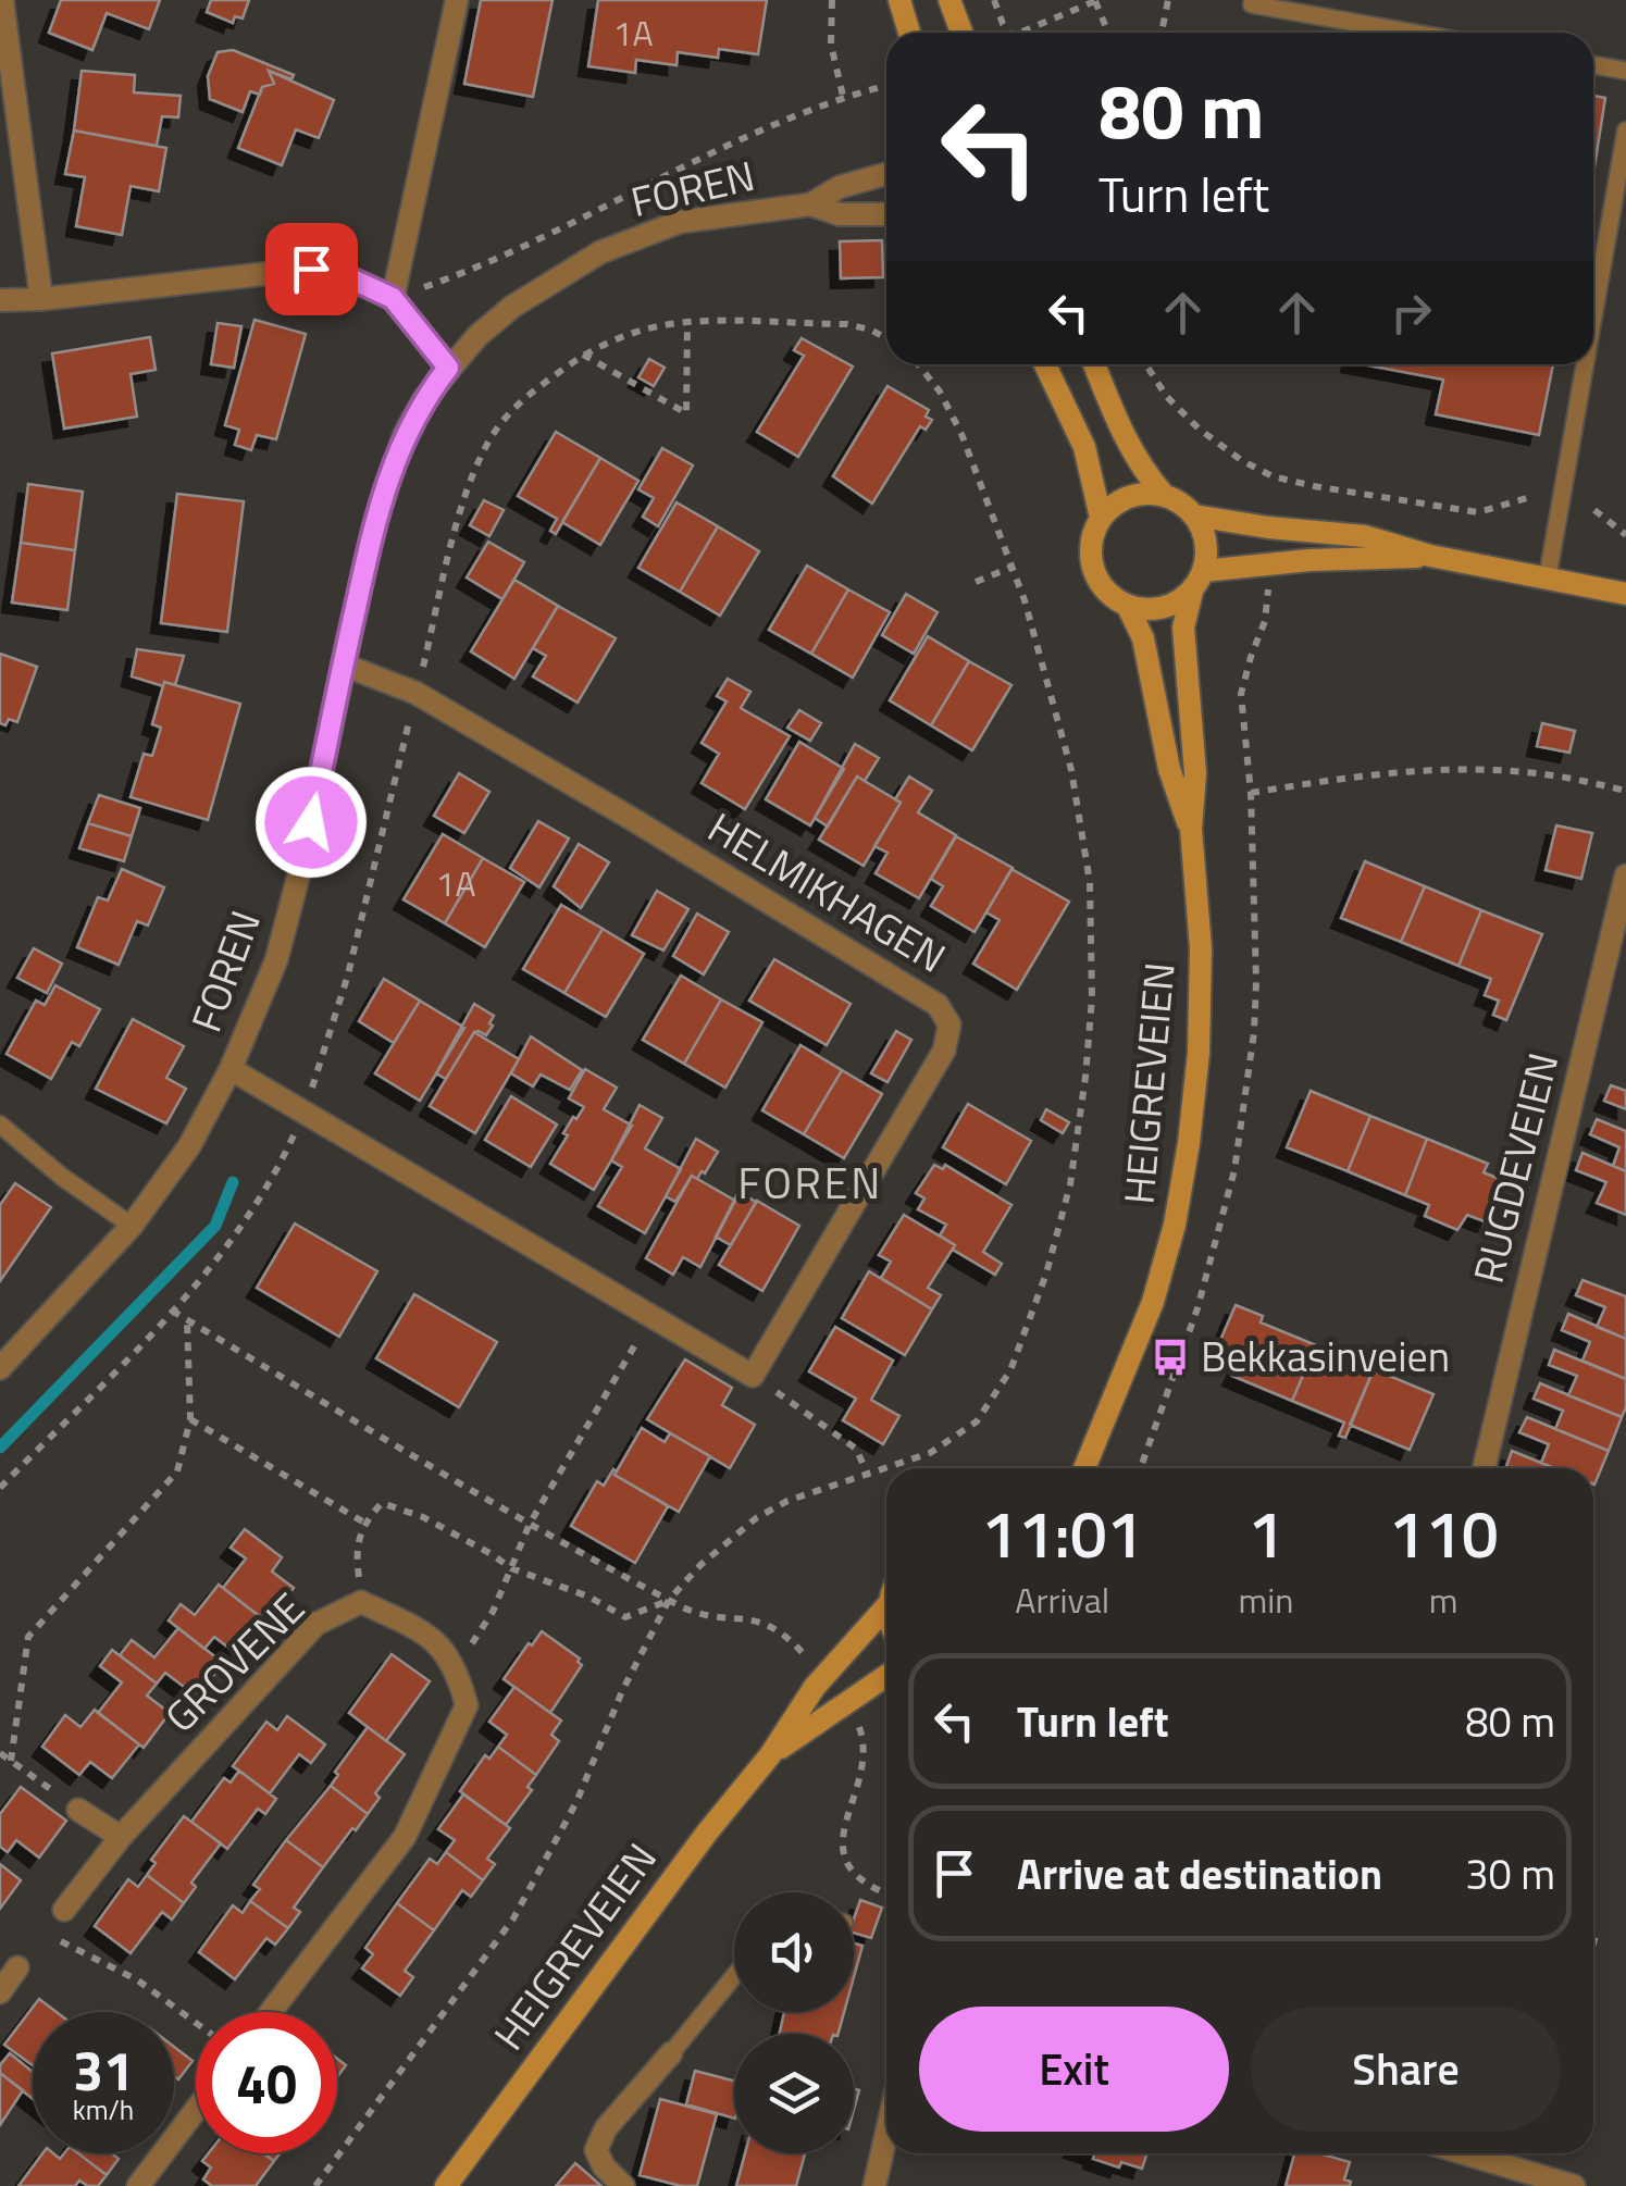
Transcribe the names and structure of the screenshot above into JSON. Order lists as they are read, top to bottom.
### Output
{
  "streets": {
    "main road": ["HEIGREVEIEN"],
    "street": [
      "FOREN",
      "HELMIKHAGEN",
      "RUGDEVEIEN",
      "GROVENE"
    ]
  },
  "crossings": [
    ["FOREN", "HELMIKHAGEN"]
  ],
  "districts": ["FOREN"],
  "places": {
    "bus stop": ["Bekkasinveien"]
  },
  "house_numbers": ["1A", "1A"],
  "page": {
    "turn": ["80 m", "Turn left"],
    "eta": [
      "11:01",
      "Arrival",
      "1",
      "min",
      "110",
      "m"
    ],
    "list": [
      {
        "name": "Turn left",
        "value": "80 m"
      },
      {
        "name": "Arrive at destination",
        "value": "30 m"
      }
    ],
    "buttons": ["Exit", "Share"],
    "speed": "31 km/h",
    "limit": "40"
  }
}
